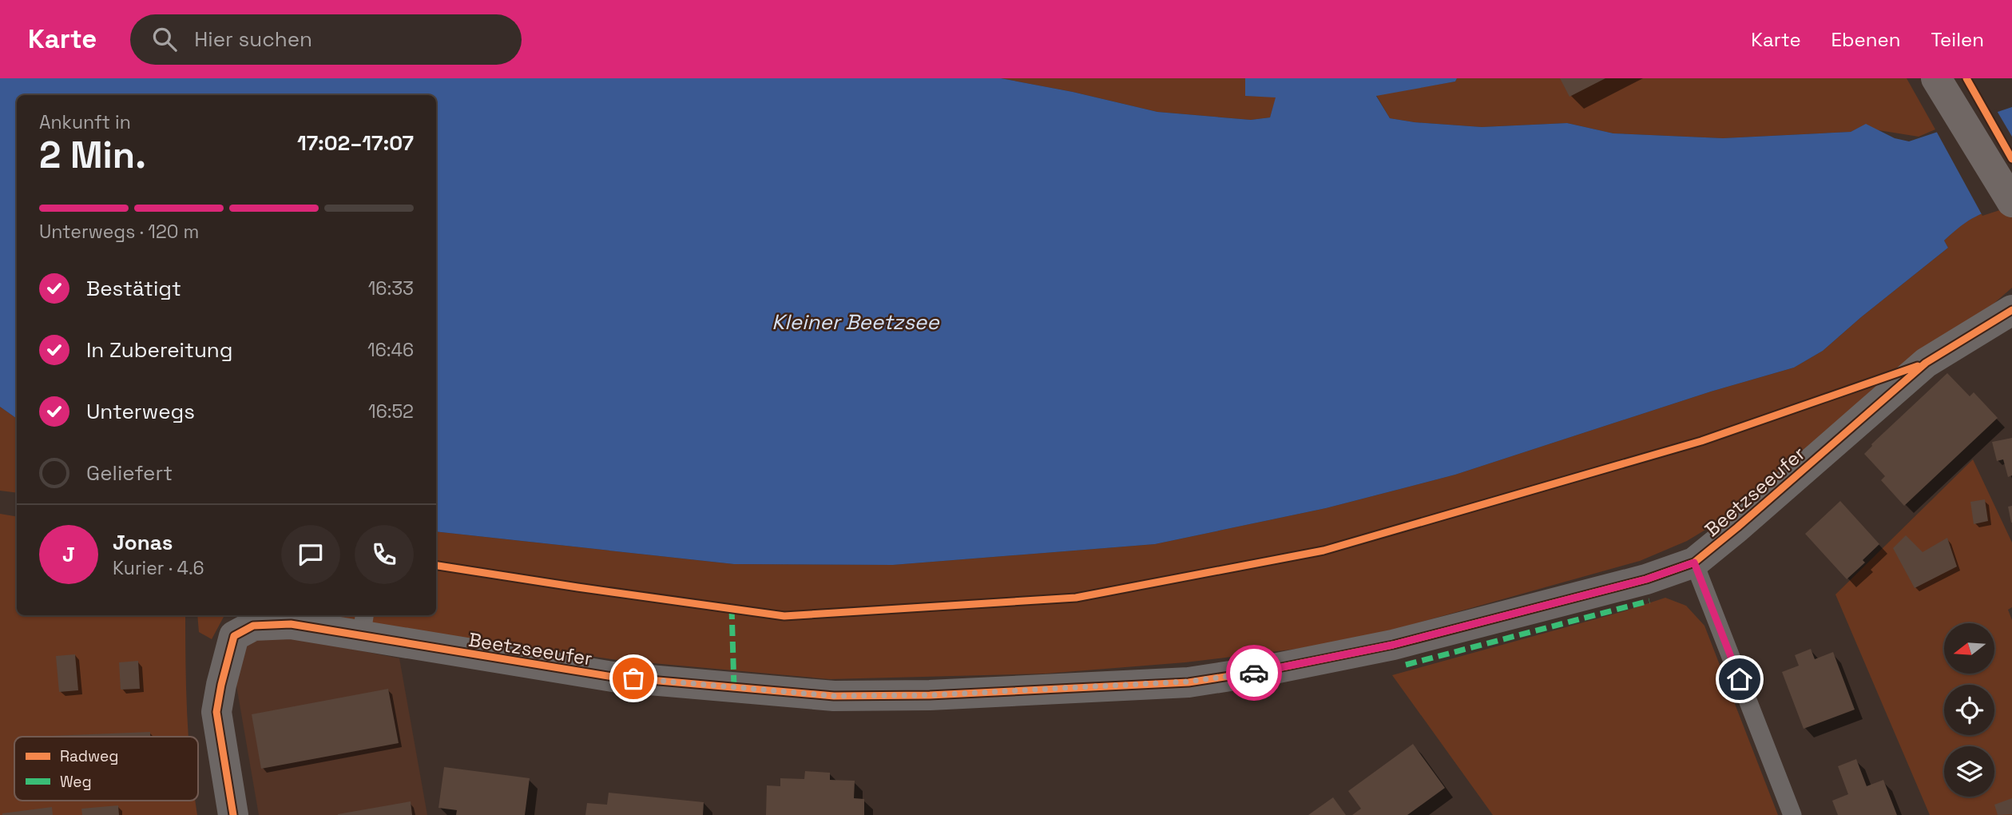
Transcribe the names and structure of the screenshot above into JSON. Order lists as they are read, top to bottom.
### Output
{
  "streets": {
    "street": ["Beetzseeufer"]
  },
  "water": ["Kleiner Beetzsee"],
  "legend": ["Radweg", "Weg"],
  "north": "left",
  "page": {
    "header": "Karte",
    "search": "Hier suchen",
    "nav": ["Karte", "Ebenen", "Teilen"],
    "heading": ["2 Min.", "Ankunft in", "17:02–17:07"],
    "panel": ["Jonas", "Kurier · 4.6"],
    "bar": "Unterwegs · 120 m",
    "list": [
      ["Bestätigt", "16:33"],
      ["In Zubereitung", "16:46"],
      ["Unterwegs", "16:52"],
      "Geliefert"
    ],
    "round": "J"
  }
}
